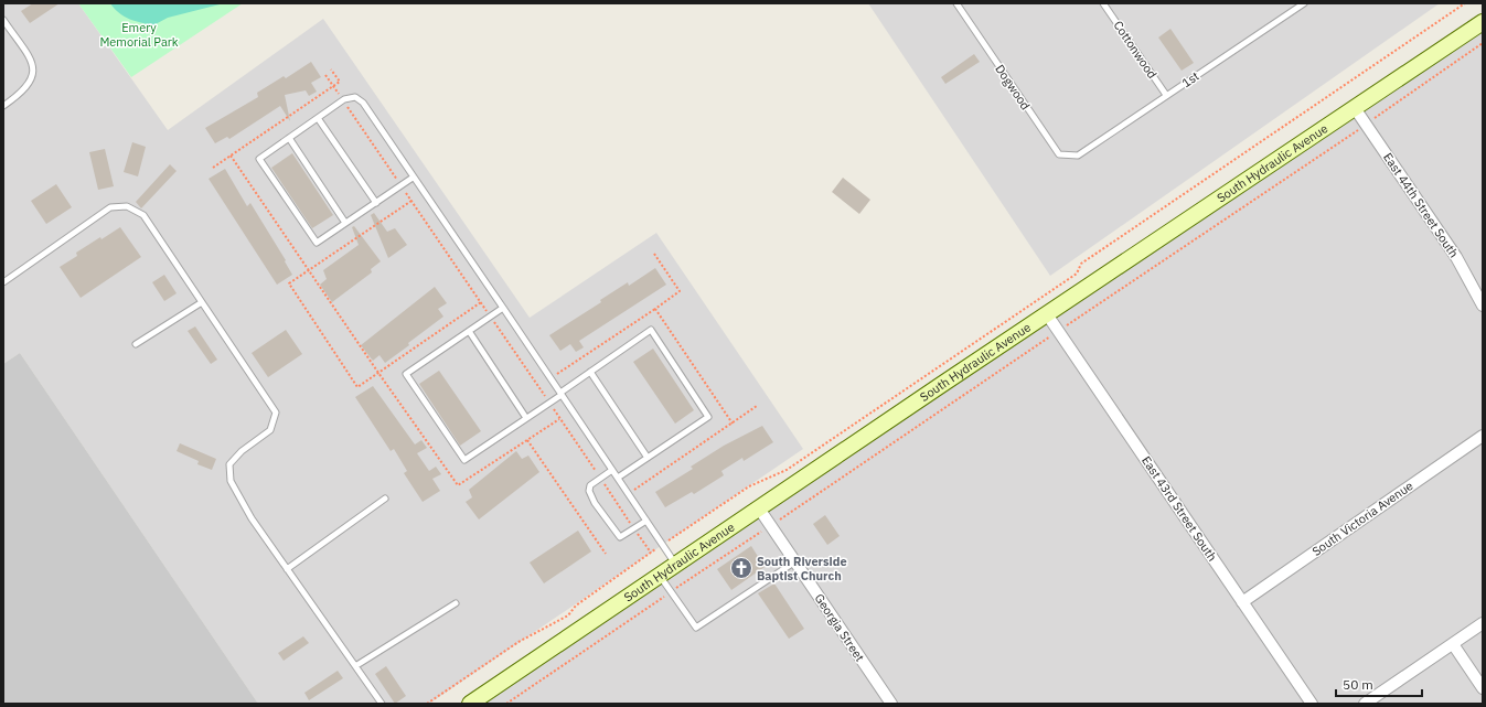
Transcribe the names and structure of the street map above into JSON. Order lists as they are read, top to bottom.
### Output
{
  "streets": {
    "street": [
      "South Hydraulic Avenue",
      "East 44th Street South",
      "East 43rd Street South",
      "South Victoria Avenue",
      "Georgia Street"
    ],
    "lane": ["Cottonwood", "1st", "Dogwood"]
  },
  "crossings": [
    ["Cottonwood", "1st"],
    ["1st", "Dogwood"],
    ["South Hydraulic Avenue", "East 44th Street South"],
    ["South Hydraulic Avenue", "East 43rd Street South"],
    ["South Hydraulic Avenue", "Georgia Street"],
    ["East 43rd Street South", "South Victoria Avenue"]
  ],
  "parks": ["Emery Memorial Park"],
  "places": {
    "church": ["South Riverside Baptist Church"]
  },
  "scale_bar": "50 m"
}
